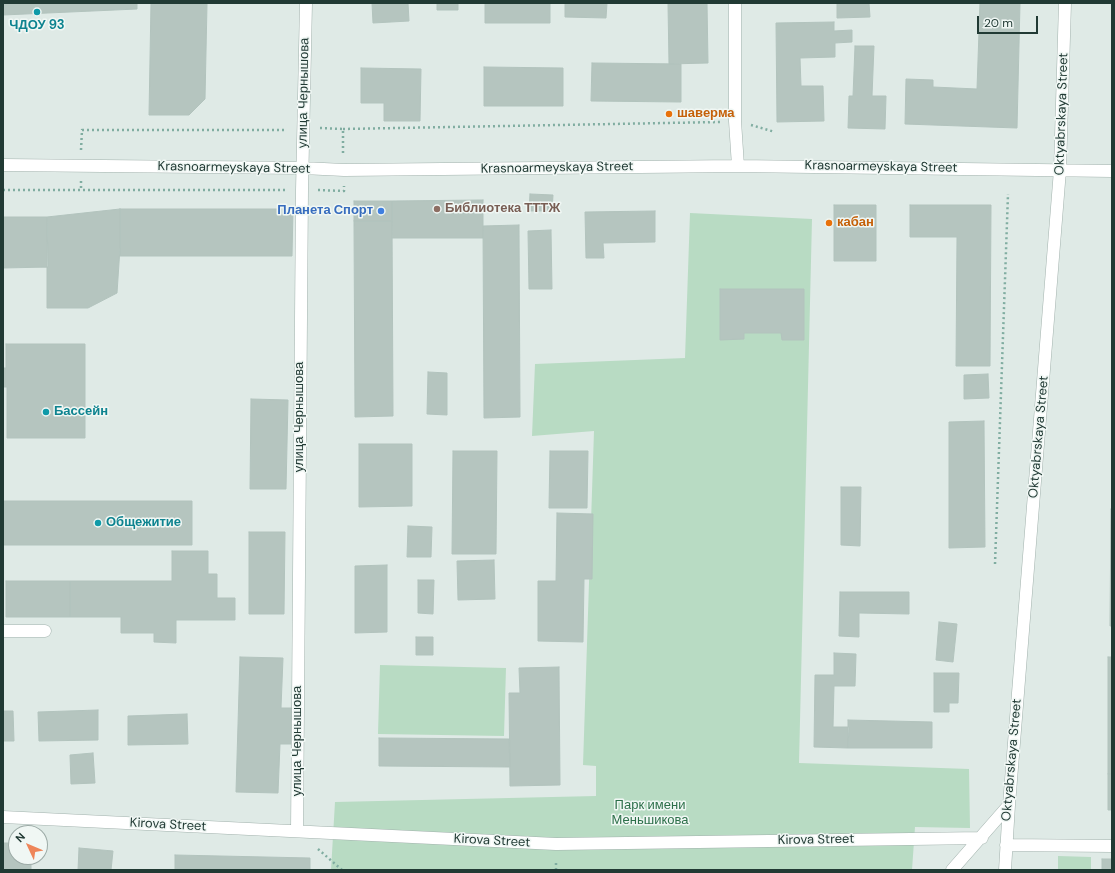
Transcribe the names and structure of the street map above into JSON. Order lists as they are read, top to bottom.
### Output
{
  "streets": {
    "street": [
      "улица Чернышова",
      "Oktyabrskaya Street",
      "Krasnoarmeyskaya Street",
      "Kirova Street"
    ]
  },
  "crossings": [
    ["улица Чернышова", "Krasnoarmeyskaya Street"],
    ["улица Чернышова", "Kirova Street"],
    ["Oktyabrskaya Street", "Krasnoarmeyskaya Street"]
  ],
  "parks": ["Парк имени Меньшикова"],
  "places": [
    "ЧДОУ 93",
    "шаверма",
    "Библиотека ТТТЖ",
    "Планета Спорт",
    "кабан",
    "Бассейн",
    "Общежитие"
  ],
  "scale_bar": "20 m",
  "north": "top left"
}
